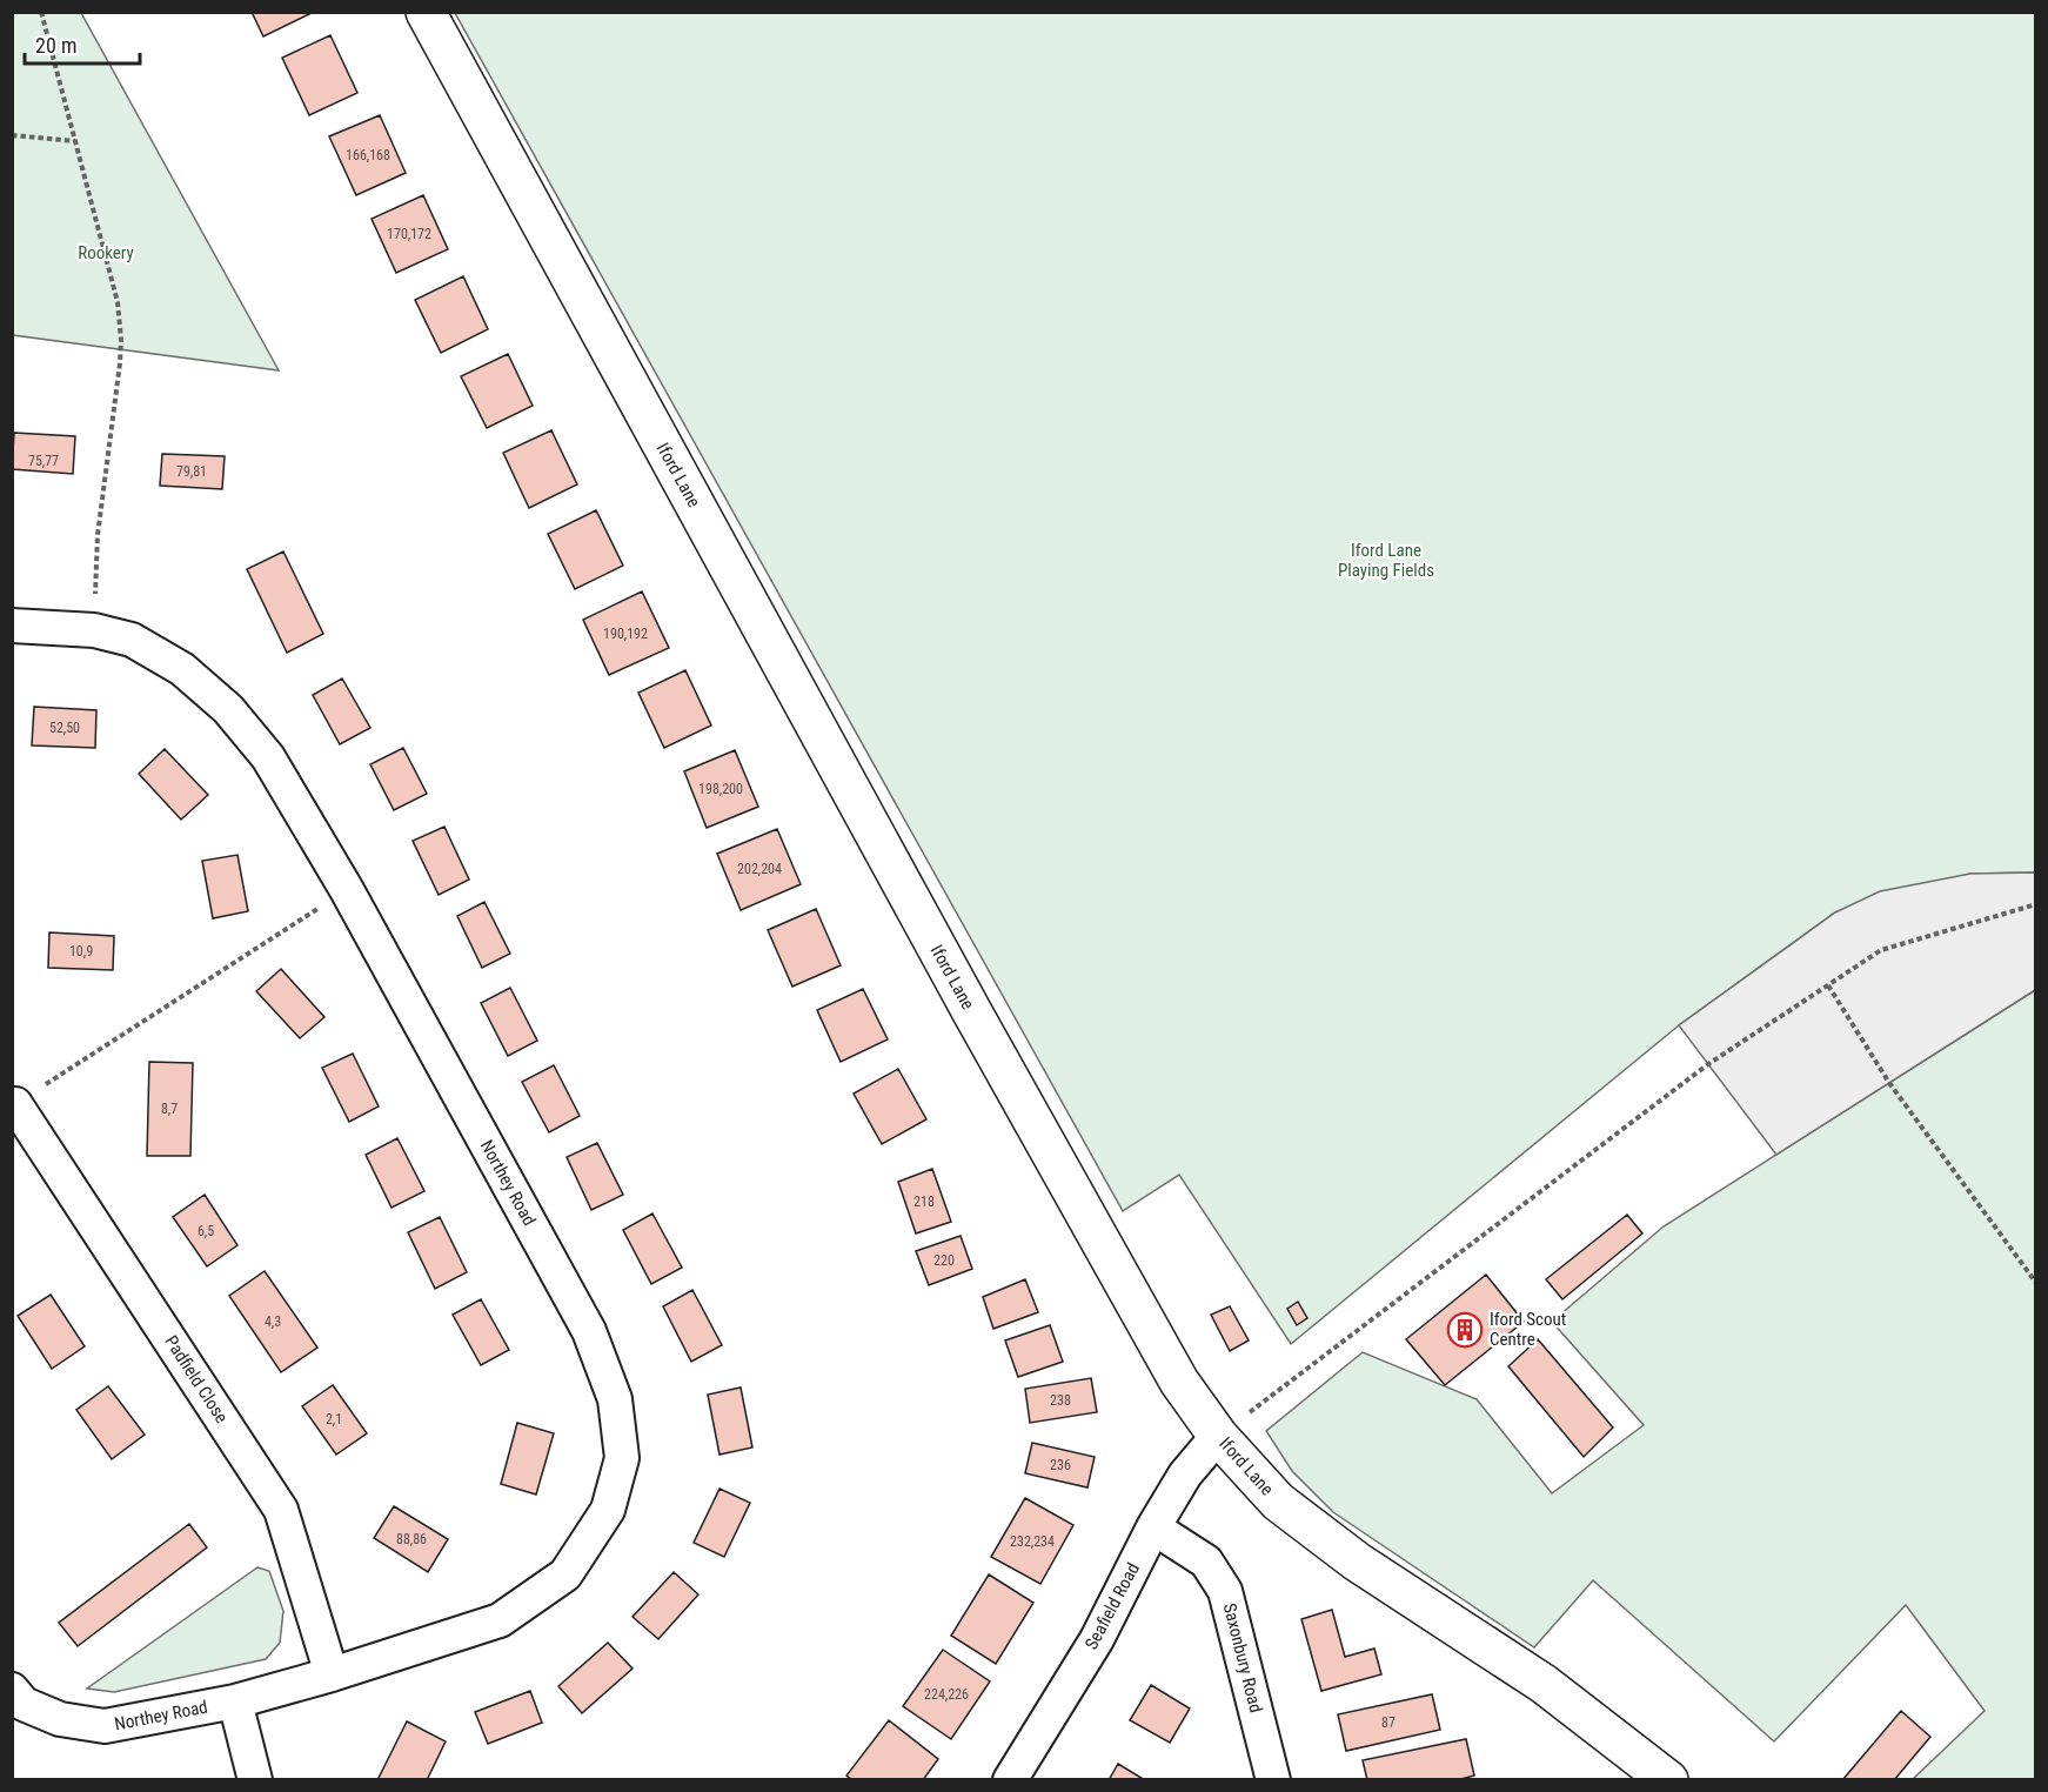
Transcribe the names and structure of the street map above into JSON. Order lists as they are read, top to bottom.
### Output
{
  "streets": {
    "street": [
      "Iford Lane",
      "Northey Road",
      "Padfield Close",
      "Seafield Road",
      "Saxonbury Road"
    ]
  },
  "crossings": [
    ["Iford Lane", "Seafield Road"],
    ["Northey Road", "Padfield Close"],
    ["Seafield Road", "Saxonbury Road"]
  ],
  "parks": ["Rookery", "Iford Lane Playing Fields"],
  "places": {
    "building": ["Iford Scout Centre"]
  },
  "house_numbers": [
    "166,168",
    "170,172",
    "75,77",
    "79,81",
    "190,192",
    "52,50",
    "198,200",
    "202,204",
    "10,9",
    "8,7",
    "218",
    "6,5",
    "220",
    "4,3",
    "238",
    "2,1",
    "236",
    "88,86",
    "232,234",
    "224,226",
    "87"
  ],
  "scale_bar": "20 m"
}
